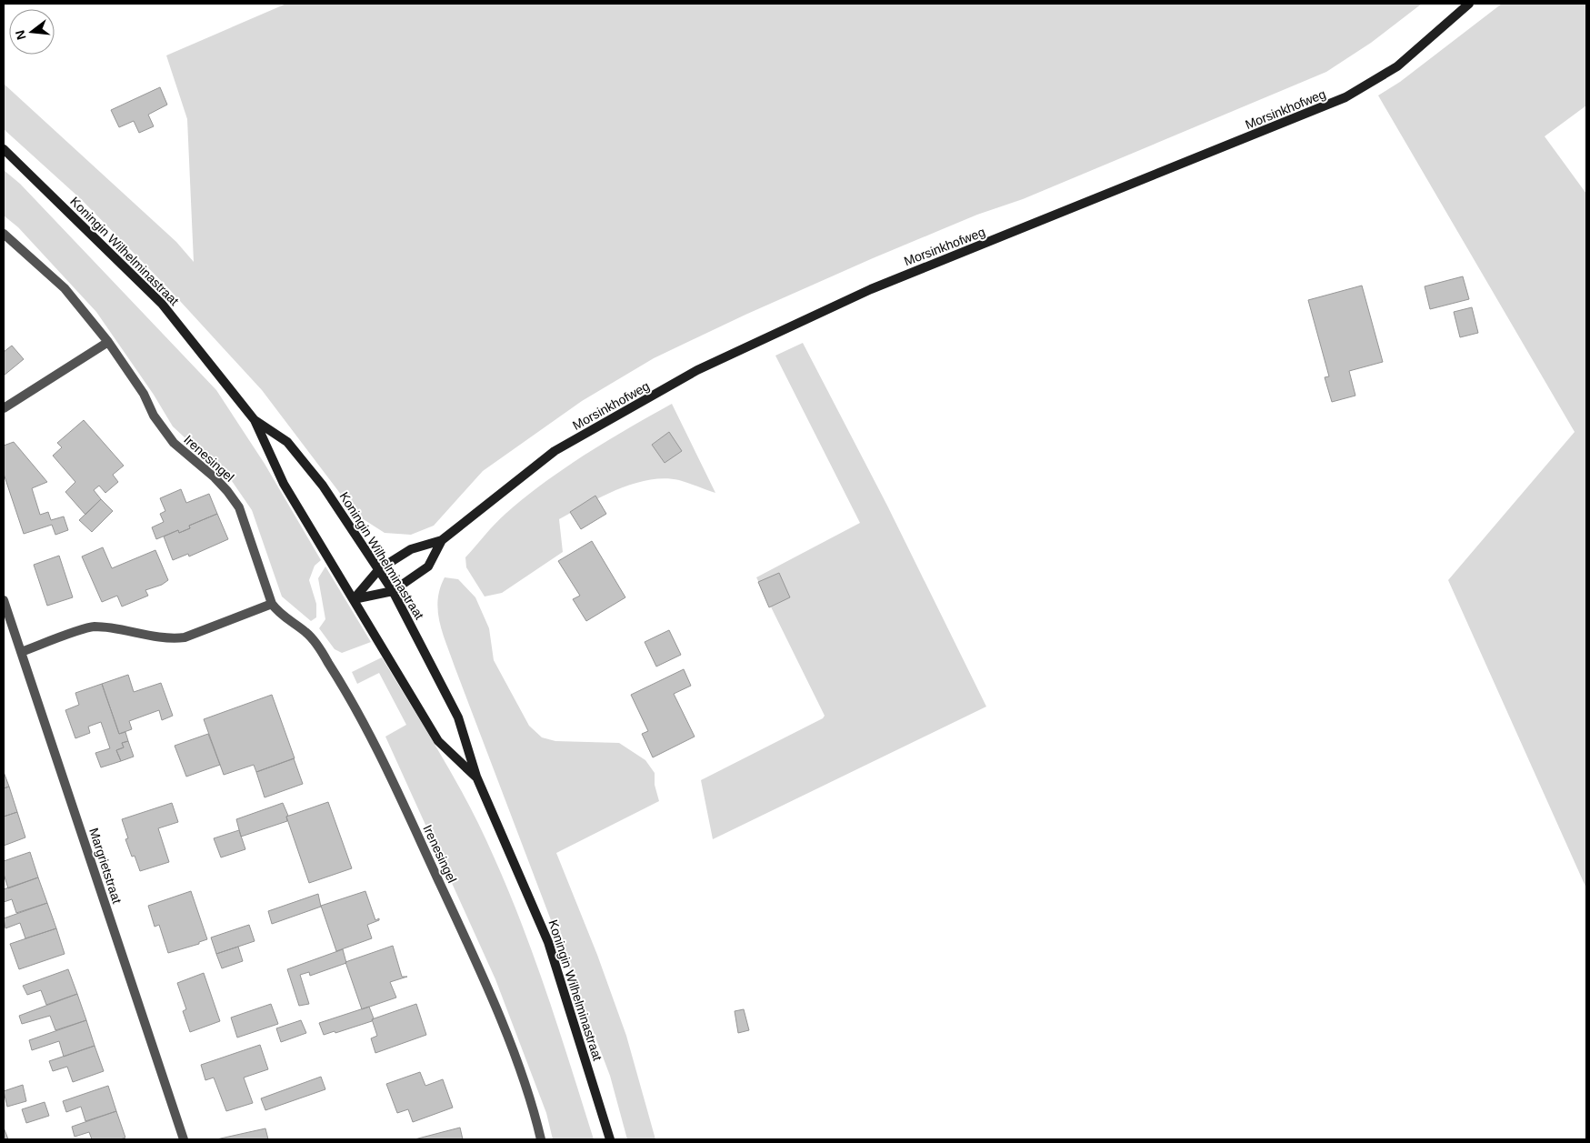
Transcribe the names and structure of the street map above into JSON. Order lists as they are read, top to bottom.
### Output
{
  "streets": {
    "main road": ["Morsinkhofweg", "Koningin Wilhelminastraat"],
    "street": ["Irenesingel", "Margrietstraat"]
  },
  "crossings": [
    ["Morsinkhofweg", "Koningin Wilhelminastraat"]
  ],
  "north": "left"
}
